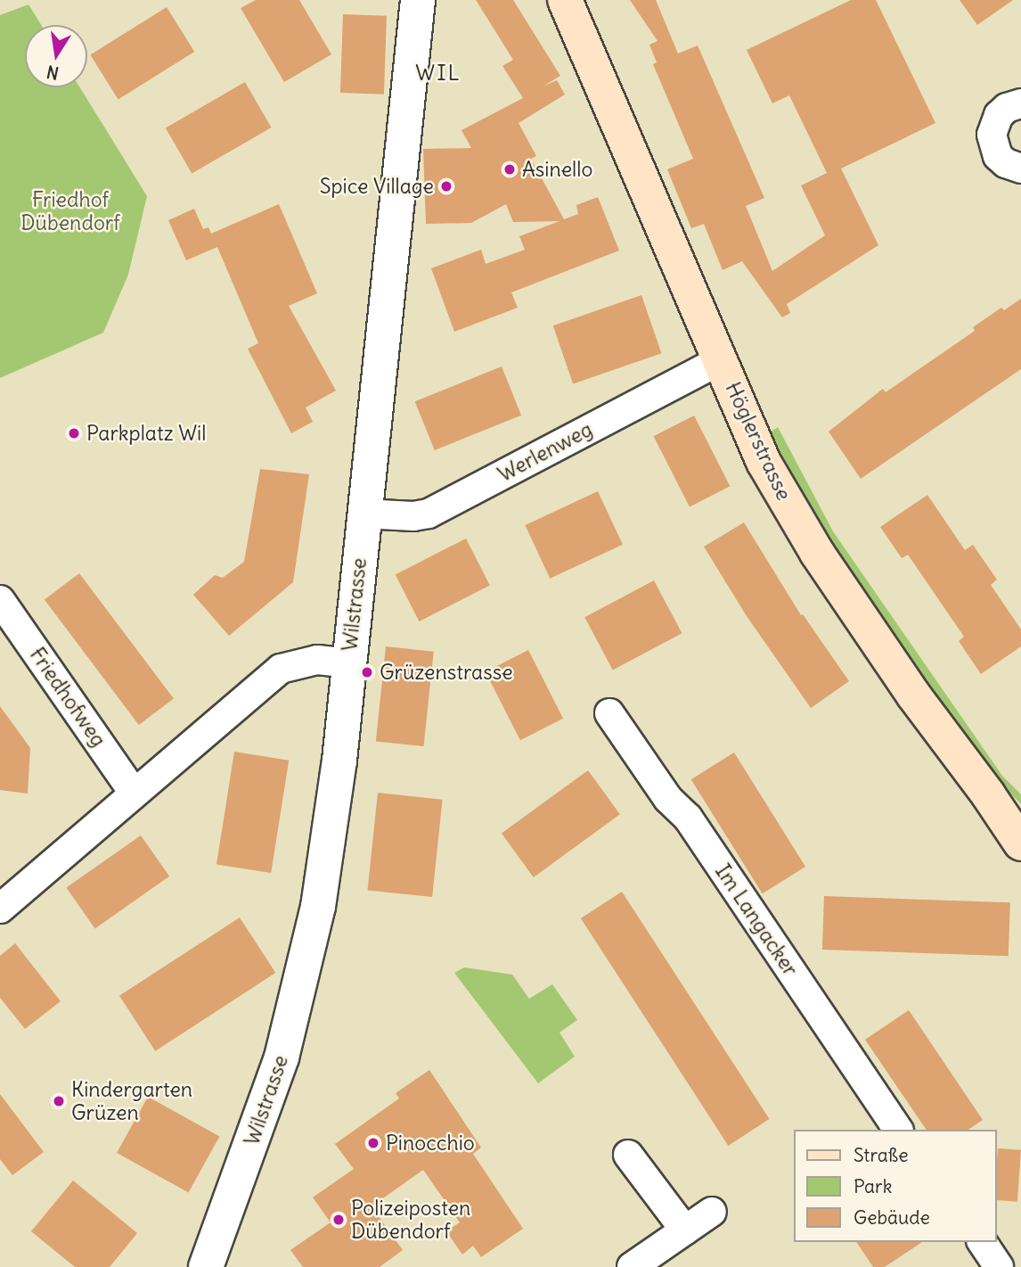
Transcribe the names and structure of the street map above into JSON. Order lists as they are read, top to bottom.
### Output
{
  "streets": {
    "main road": ["Höglerstrasse"],
    "street": [
      "Werlenweg",
      "Wilstrasse",
      "Friedhofweg",
      "Im Langacker"
    ]
  },
  "crossings": [
    ["Höglerstrasse", "Werlenweg"],
    ["Werlenweg", "Wilstrasse"]
  ],
  "districts": ["WIL"],
  "parks": ["Friedhof Dübendorf"],
  "places": [
    "Asinello",
    "Spice Village",
    "Parkplatz Wil",
    "Grüzenstrasse",
    "Kindergarten Grüzen",
    "Pinocchio",
    "Polizeiposten Dübendorf"
  ],
  "legend": ["Straße", "Park", "Gebäude"],
  "north": "bottom"
}
